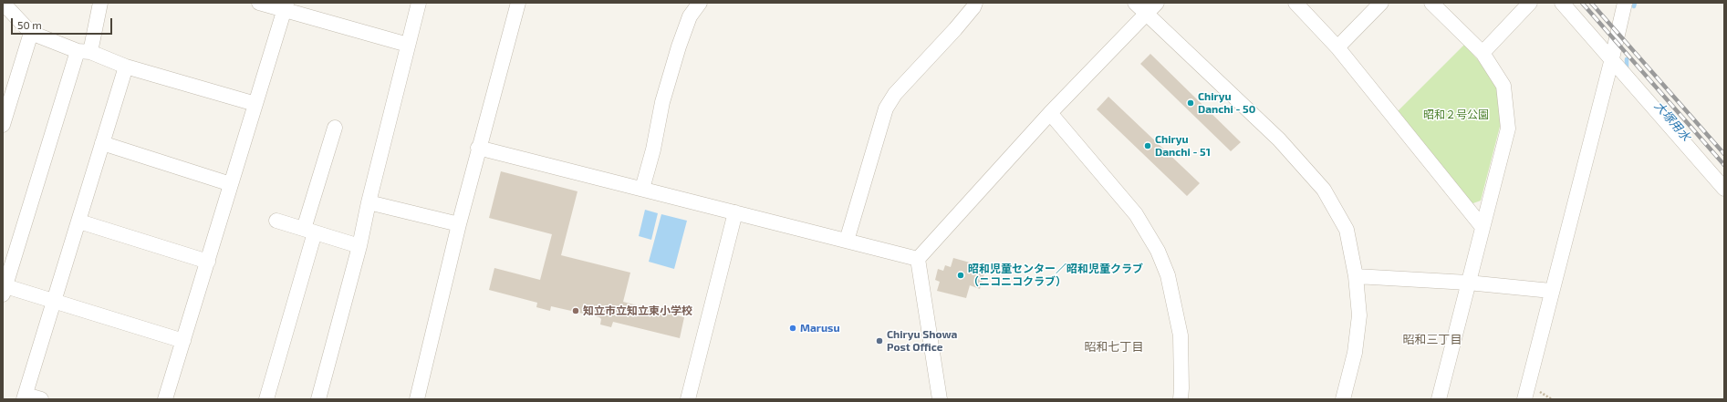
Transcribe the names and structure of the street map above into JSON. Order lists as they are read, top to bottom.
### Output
{
  "districts": ["昭和三丁目", "昭和七丁目"],
  "water": ["大塚用水"],
  "parks": ["昭和２号公園"],
  "places": [
    "Chiryu Danchi - 50",
    "Chiryu Danchi - 51",
    "昭和児童センター／昭和児童クラブ （ニコニコクラブ）",
    "知立市立知立東小学校",
    "Marusu",
    "Chiryu Showa Post Office"
  ],
  "scale_bar": "50 m"
}
